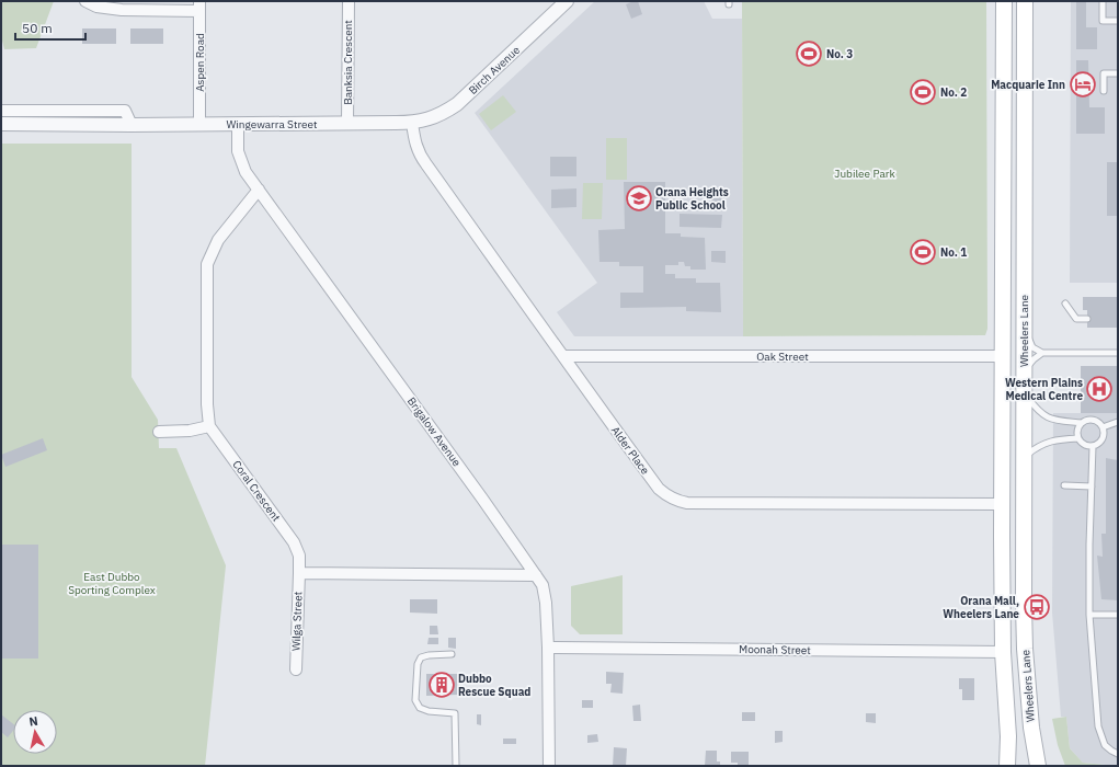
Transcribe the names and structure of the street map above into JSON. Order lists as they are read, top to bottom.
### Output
{
  "streets": {
    "main road": ["Wheelers Lane"],
    "street": [
      "Aspen Road",
      "Banksia Crescent",
      "Birch Avenue",
      "Wingewarra Street",
      "Oak Street",
      "Brigalow Avenue",
      "Alder Place",
      "Coral Crescent",
      "Wilga Street",
      "Moonah Street"
    ]
  },
  "crossings": [
    ["Aspen Road", "Wingewarra Street"],
    ["Banksia Crescent", "Wingewarra Street"],
    ["Birch Avenue", "Wingewarra Street"],
    ["Birch Avenue", "Alder Place"],
    ["Wingewarra Street", "Brigalow Avenue"],
    ["Wingewarra Street", "Alder Place"],
    ["Wheelers Lane", "Oak Street"],
    ["Wheelers Lane", "Alder Place"],
    ["Wheelers Lane", "Moonah Street"],
    ["Oak Street", "Alder Place"],
    ["Brigalow Avenue", "Moonah Street"],
    ["Coral Crescent", "Wilga Street"]
  ],
  "parks": ["Jubilee Park", "East Dubbo Sporting Complex"],
  "places": {
    "sports": ["No. 3", "No. 2", "No. 1"],
    "hotel": ["Macquarie Inn"],
    "school or university": ["Orana Heights Public School"],
    "hospital": ["Western Plains Medical Centre"],
    "bus stop": ["Orana Mall, Wheelers Lane"],
    "building": ["Dubbo Rescue Squad"]
  },
  "scale_bar": "50 m",
  "north": "top"
}
